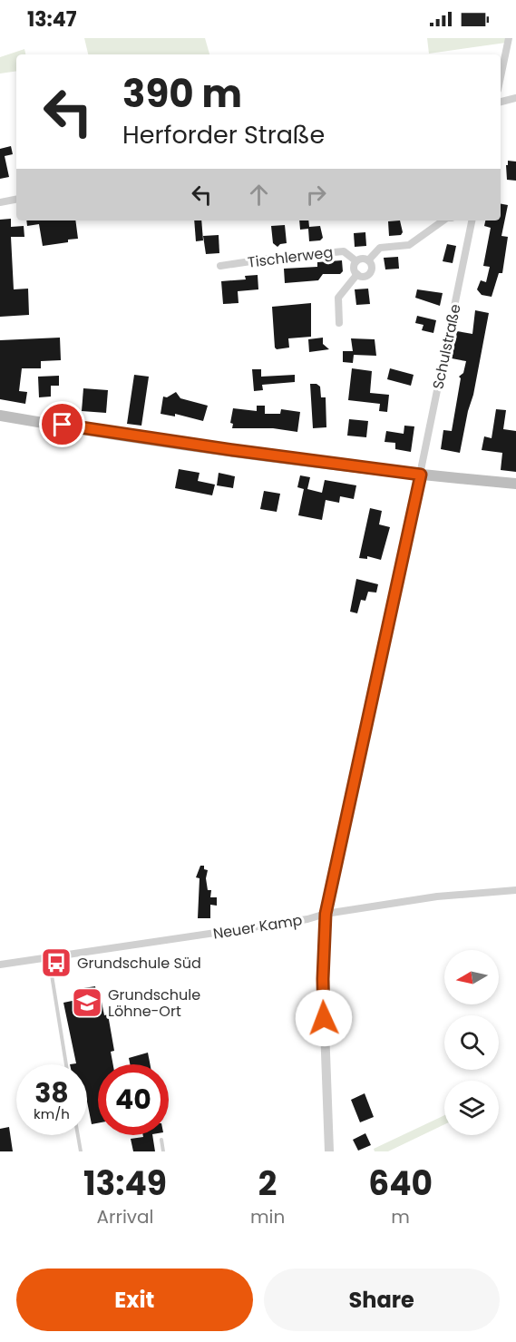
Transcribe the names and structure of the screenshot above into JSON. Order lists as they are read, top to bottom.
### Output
{
  "streets": {
    "street": ["Tischlerweg", "Schulstraße", "Neuer Kamp"]
  },
  "places": {
    "bus stop": ["Grundschule Süd"],
    "school or university": ["Grundschule Löhne-Ort"]
  },
  "north": "left",
  "page": {
    "status": "13:47",
    "turn": ["390 m", "Herforder Straße"],
    "speed": "38 km/h",
    "limit": "40",
    "eta": [
      "13:49",
      "Arrival",
      "2",
      "min",
      "640",
      "m"
    ],
    "buttons": ["Exit", "Share"]
  }
}
